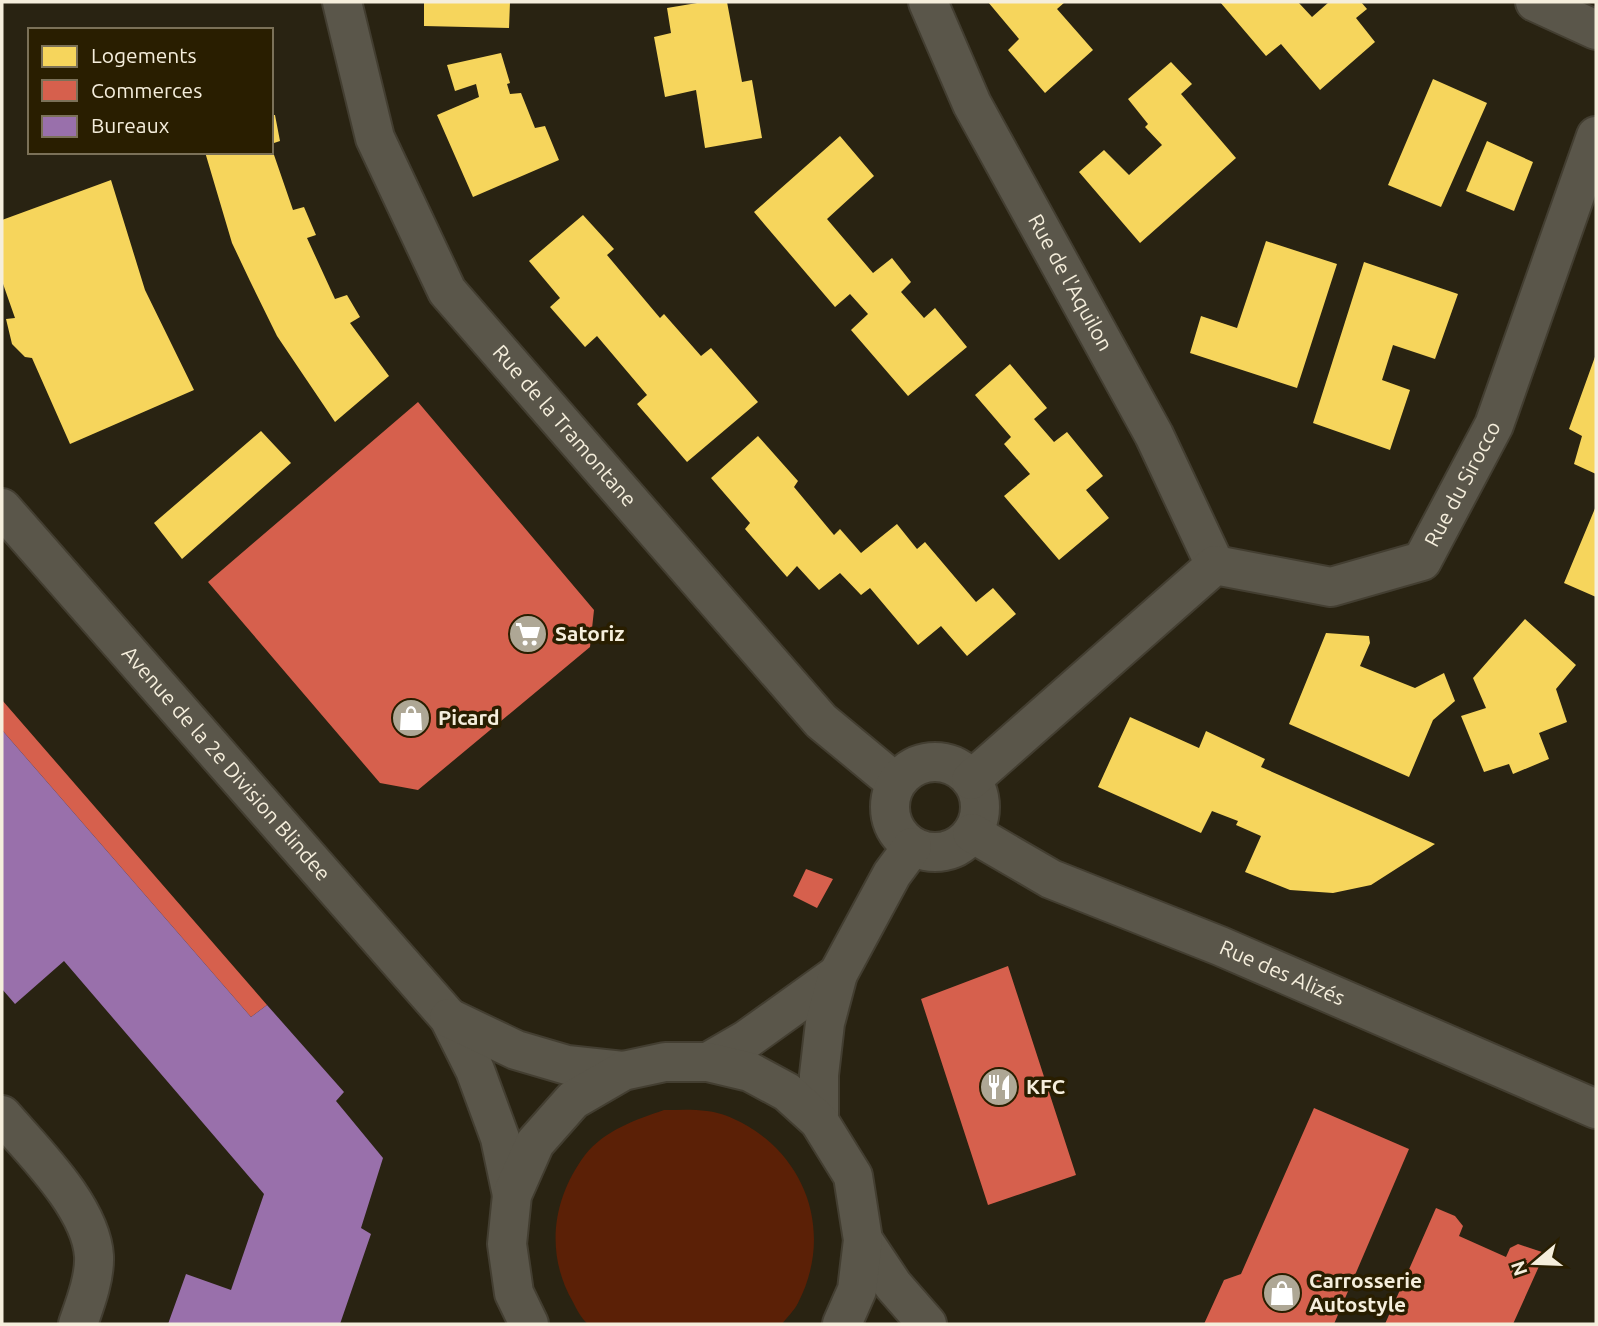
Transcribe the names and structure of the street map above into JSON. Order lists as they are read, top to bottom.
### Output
{
  "streets": {
    "street": [
      "Rue de l'Aquilon",
      "Rue de la Tramontane",
      "Rue du Sirocco",
      "Avenue de la 2e Division Blindee",
      "Rue des Alizés"
    ]
  },
  "crossings": [
    ["Rue de l'Aquilon", "Rue du Sirocco"],
    ["Rue de la Tramontane", "Rue des Alizés"]
  ],
  "places": {
    "supermarket": ["Satoriz"],
    "shop": ["Picard", "Carrosserie Autostyle"],
    "restaurant": ["KFC"]
  },
  "legend": ["Logements", "Commerces", "Bureaux"],
  "north": "left"
}
